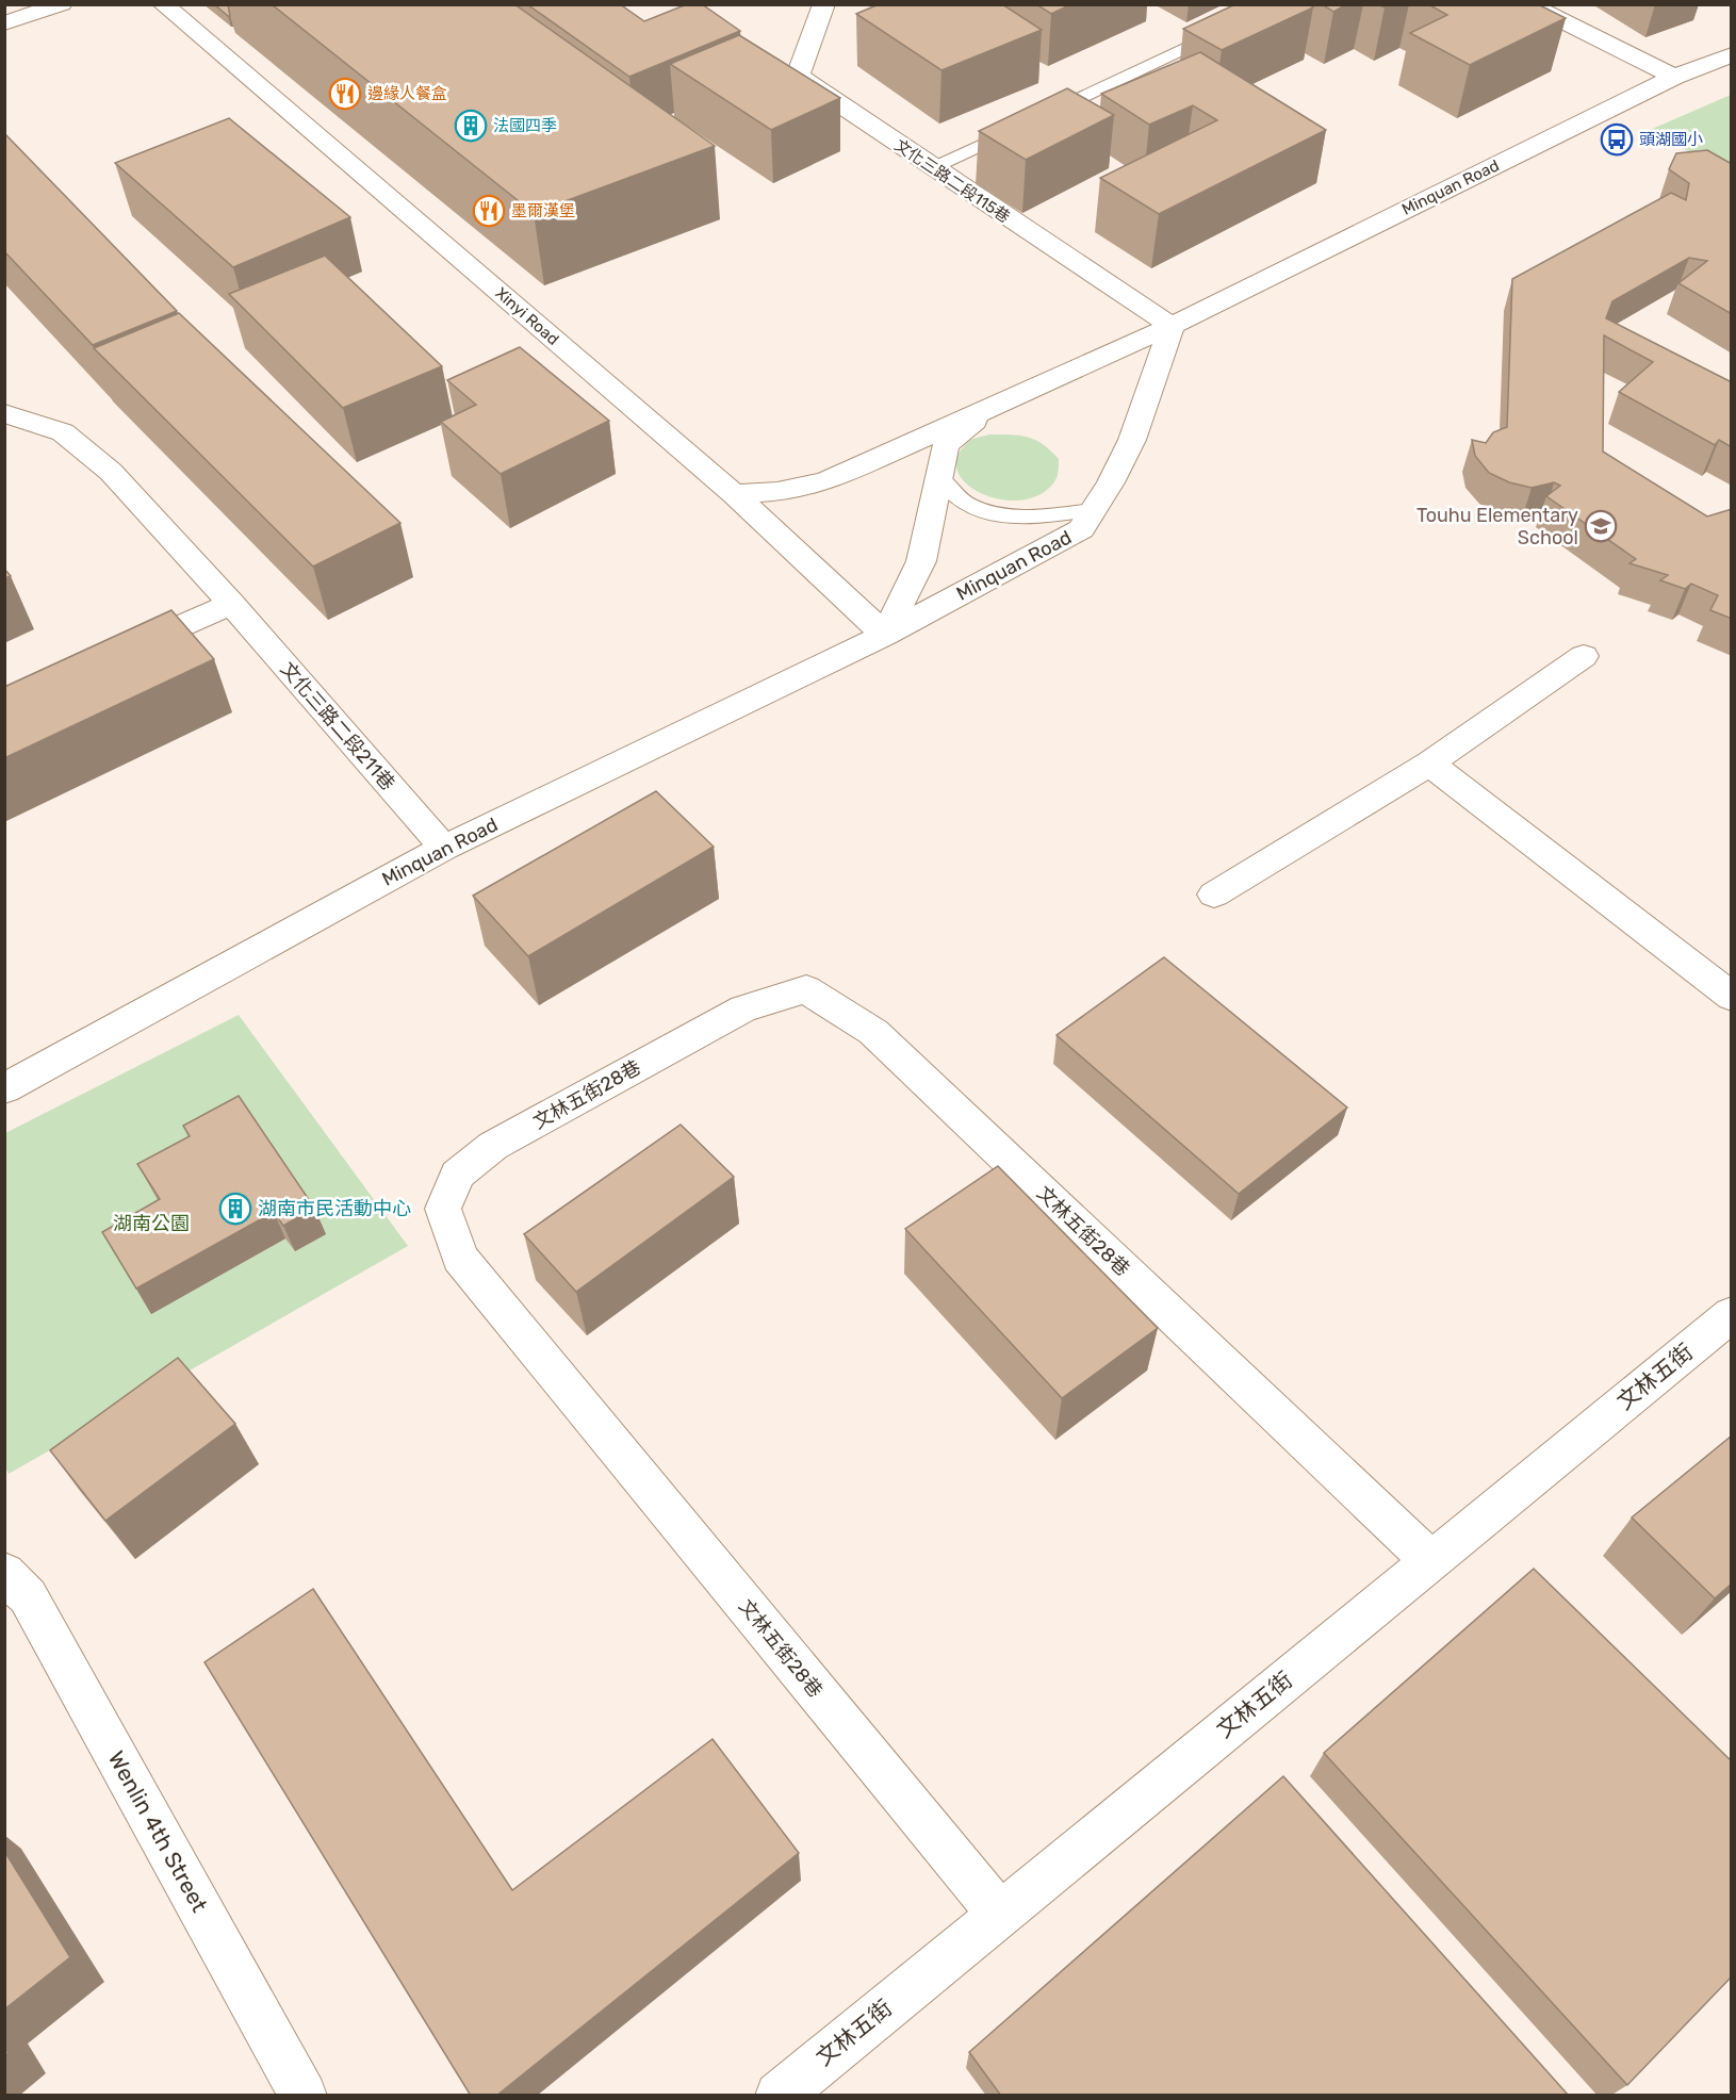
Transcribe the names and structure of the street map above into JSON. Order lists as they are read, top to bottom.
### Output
{
  "streets": {
    "street": [
      "文化三路二段115巷",
      "Minquan Road",
      "Xinyi Road",
      "文化三路二段211巷",
      "文林五街28巷",
      "文林五街",
      "Wenlin 4th Street"
    ]
  },
  "crossings": [
    ["文化三路二段115巷", "Minquan Road"],
    ["Minquan Road", "Xinyi Road"],
    ["Minquan Road", "文化三路二段211巷"],
    ["文林五街28巷", "文林五街"]
  ],
  "parks": ["湖南公園"],
  "places": {
    "restaurant": ["邊緣人餐盒", "墨爾漢堡"],
    "building": ["法國四季", "湖南市民活動中心"],
    "bus stop": ["頭湖國小"],
    "school or university": ["Touhu Elementary School"]
  }
}
